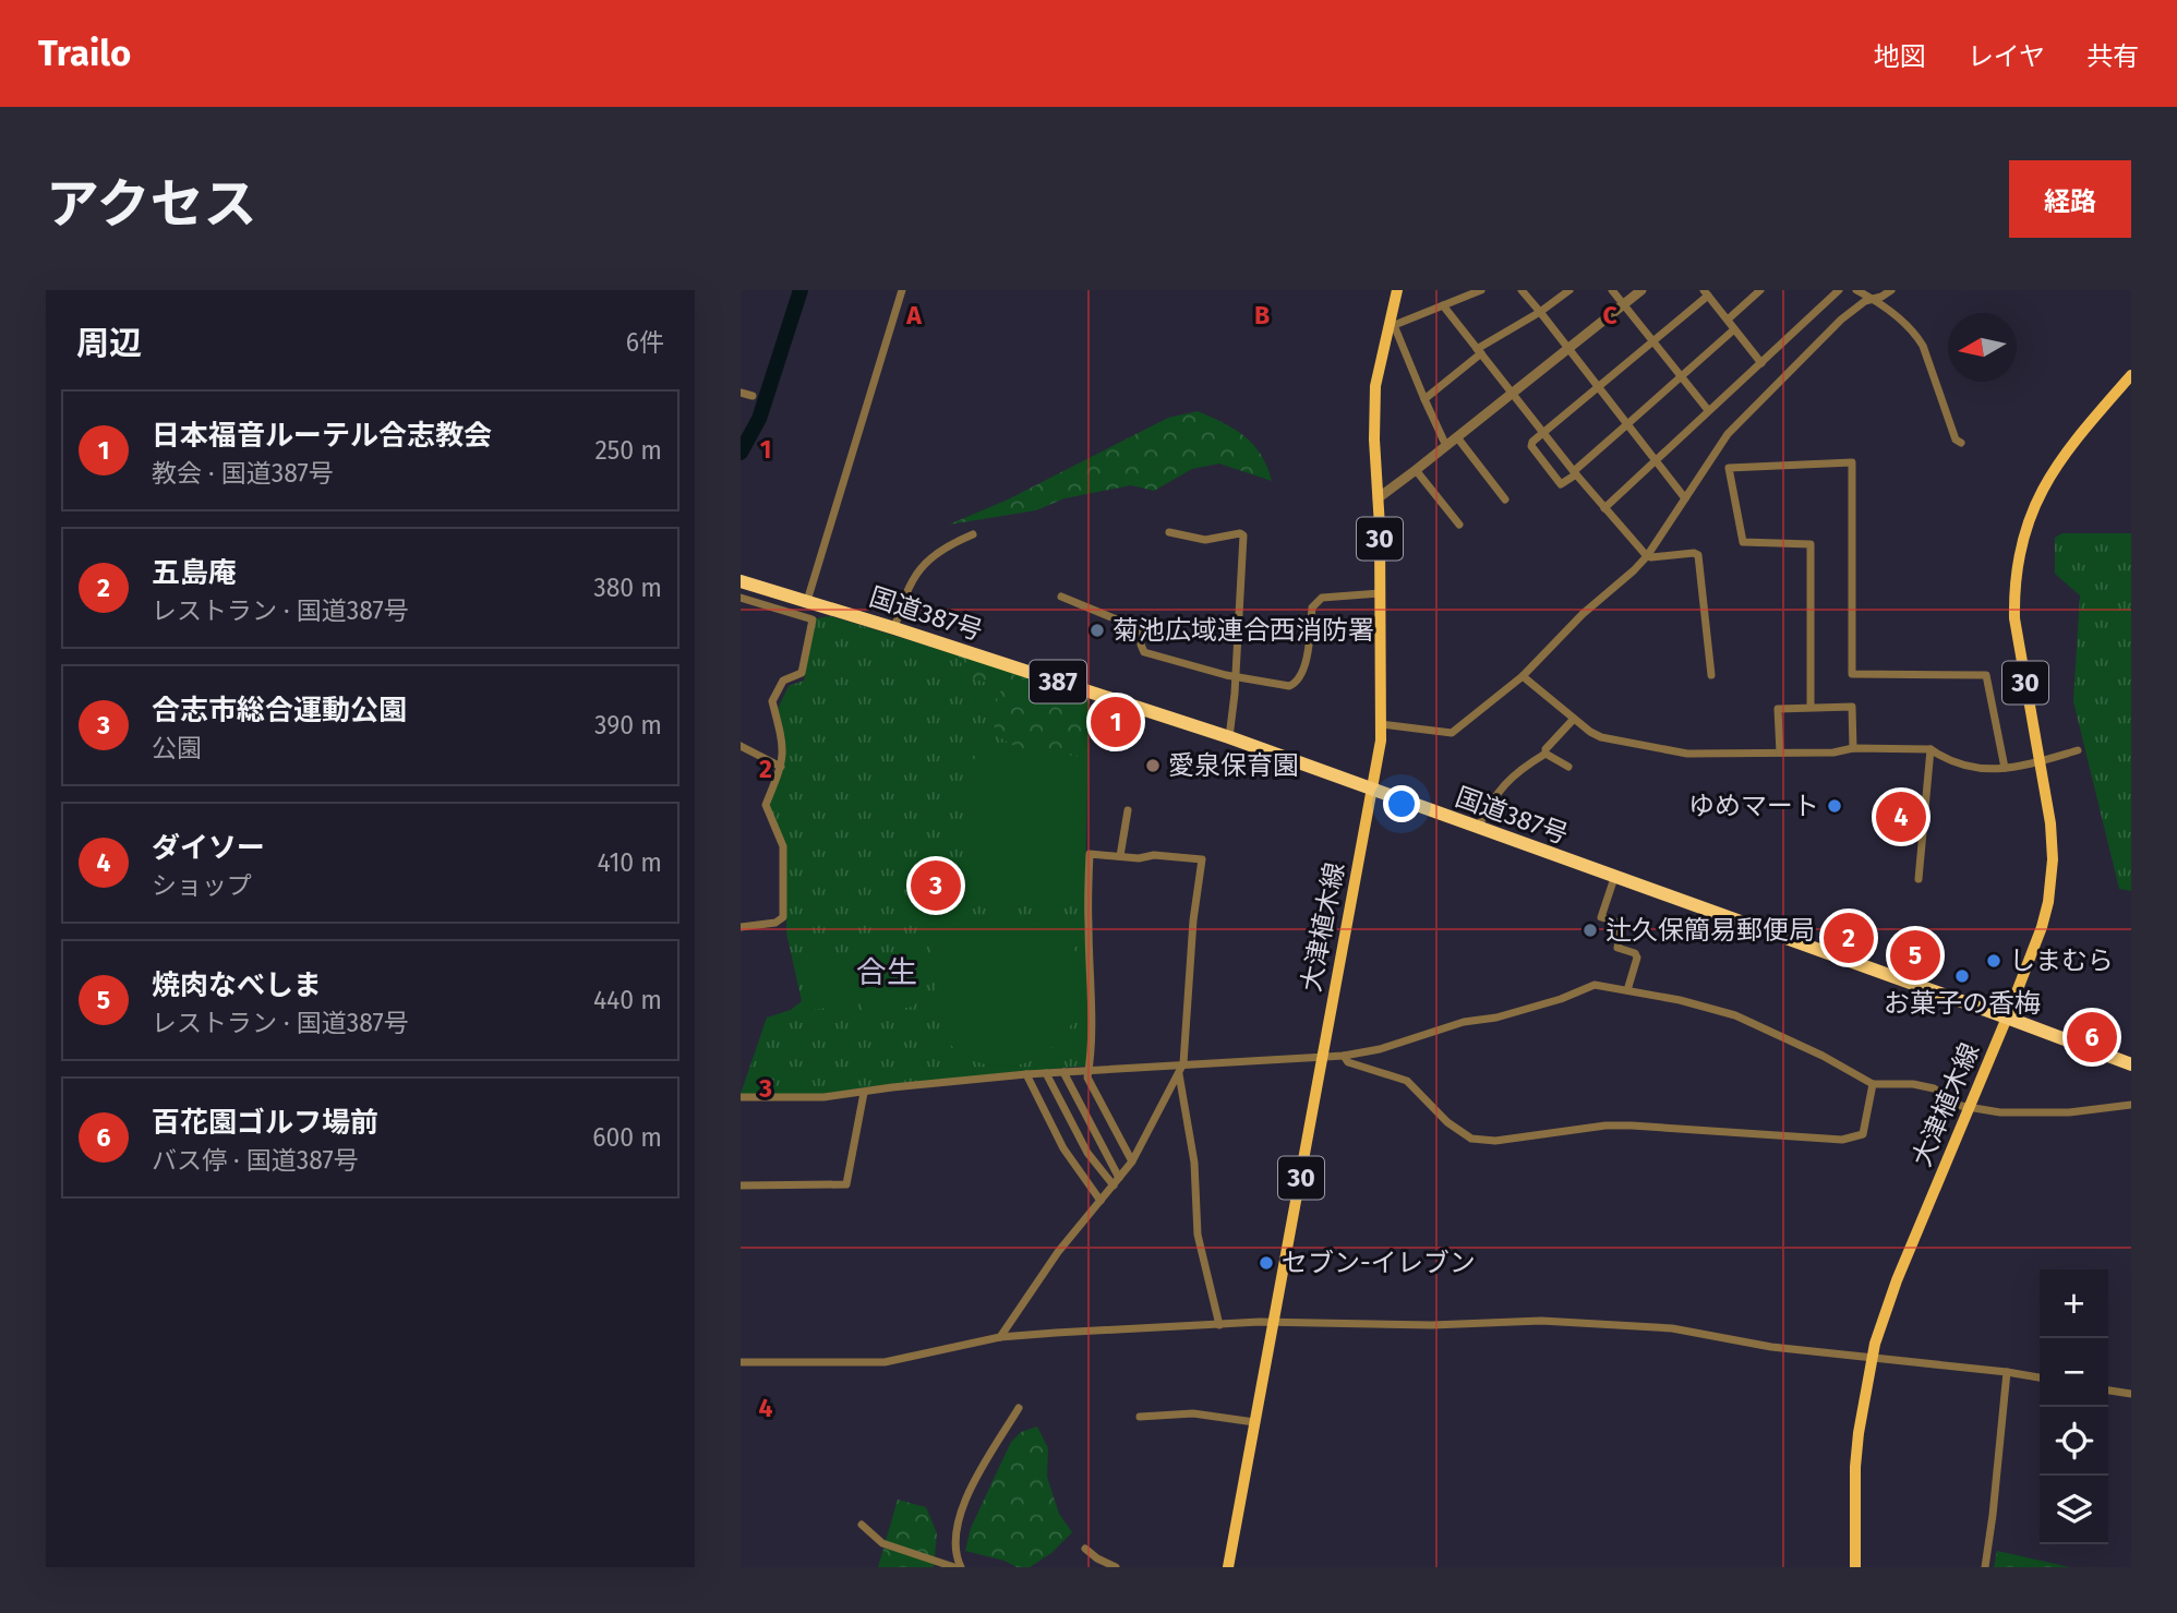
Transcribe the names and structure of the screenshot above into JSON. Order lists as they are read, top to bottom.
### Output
{
  "streets": {
    "highway": ["国道387号", "387"],
    "main road": ["30", "大津植木線"]
  },
  "crossings": [
    ["国道387号", "大津植木線"]
  ],
  "districts": ["合生"],
  "places": [
    "菊池広域連合西消防署",
    "愛泉保育園",
    "ゆめマート",
    "辻久保簡易郵便局",
    "しまむら",
    "お菓子の香梅",
    "セブン-イレブン"
  ],
  "north": "left",
  "page": {
    "header": "Trailo",
    "nav": ["地図", "レイヤ", "共有"],
    "title": "アクセス",
    "buttons": "経路",
    "heading": ["周辺", "6件"],
    "list": [
      {
        "mark": "1",
        "name": "日本福音ルーテル合志教会",
        "note": "教会 · 国道387号",
        "value": "250 m"
      },
      {
        "mark": "2",
        "name": "五島庵",
        "note": "レストラン · 国道387号",
        "value": "380 m"
      },
      {
        "mark": "3",
        "name": "合志市総合運動公園",
        "note": "公園",
        "value": "390 m"
      },
      {
        "mark": "4",
        "name": "ダイソー",
        "note": "ショップ",
        "value": "410 m"
      },
      {
        "mark": "5",
        "name": "焼肉なべしま",
        "note": "レストラン · 国道387号",
        "value": "440 m"
      },
      {
        "mark": "6",
        "name": "百花園ゴルフ場前",
        "note": "バス停 · 国道387号",
        "value": "600 m"
      }
    ],
    "pins": [
      "1",
      "4",
      "3",
      "2",
      "5",
      "6"
    ],
    "map_buttons": ["+", "−"]
  },
  "grid": {
    "columns": ["A", "B", "C"],
    "rows": [
      "1",
      "2",
      "3",
      "4"
    ]
  }
}
